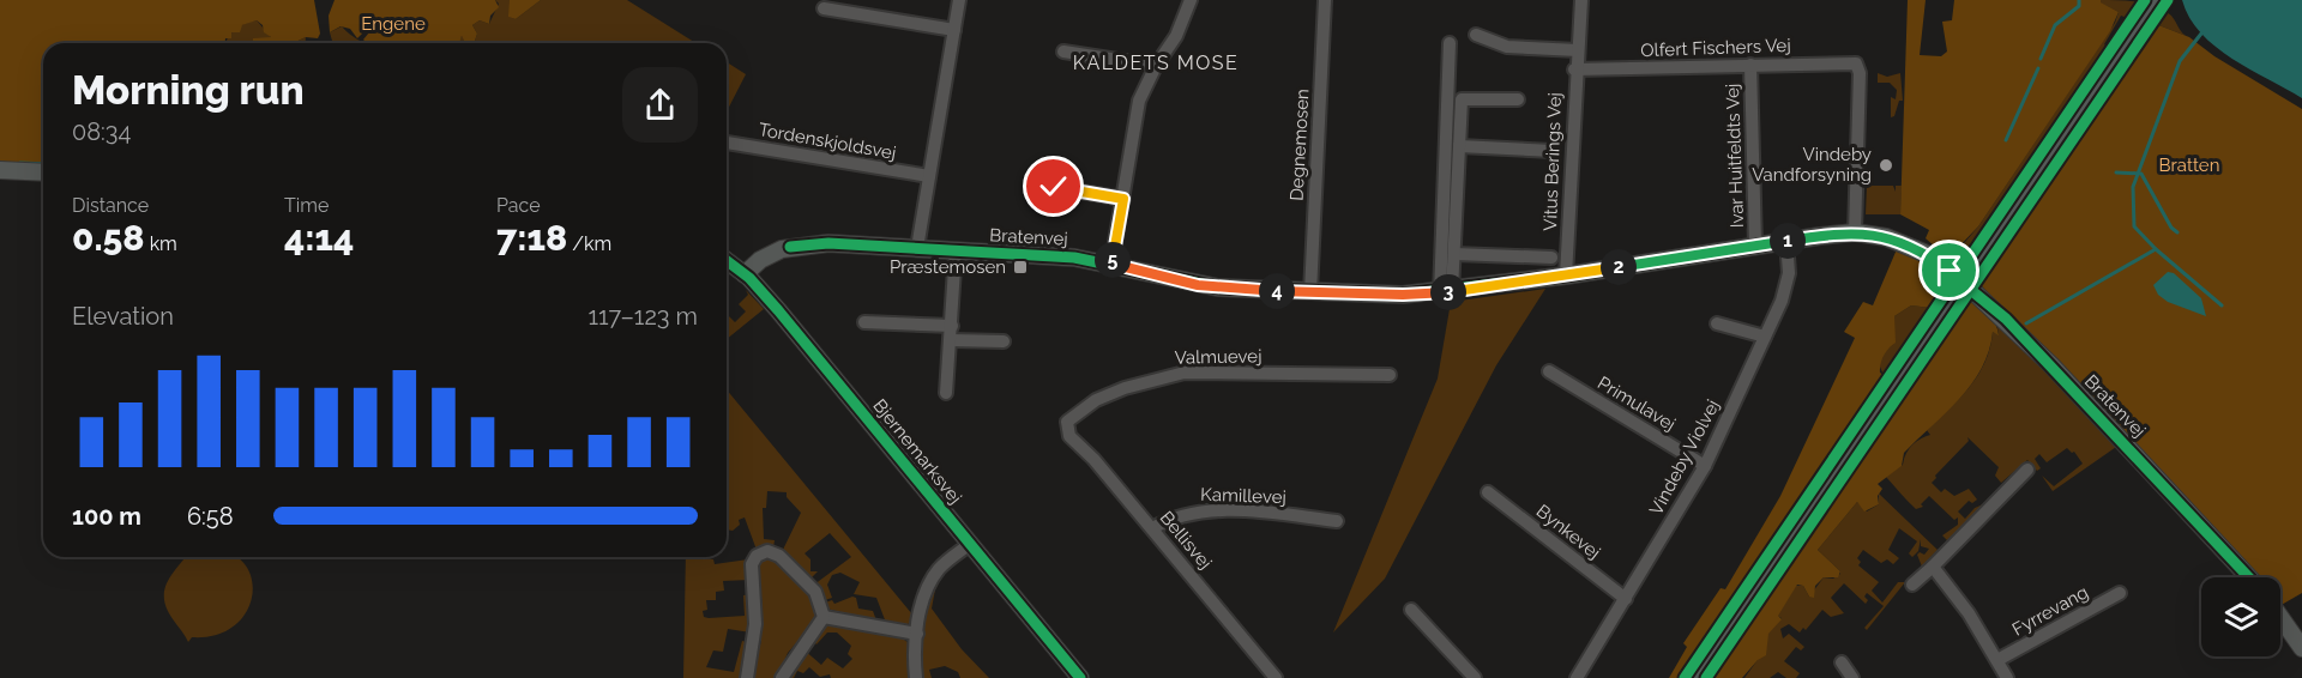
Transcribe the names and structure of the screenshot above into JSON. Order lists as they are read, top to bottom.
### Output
{
  "streets": {
    "street": [
      "Olfert Fischers Vej",
      "Tordenskjoldsvej",
      "Degnemosen",
      "Ivar Huitfeldts Vej",
      "Vitus Berings Vej",
      "Bratenvej",
      "Valmuevej",
      "Primulavej",
      "Bjernemarksvej",
      "Vindeby Violvej",
      "Kamillevej",
      "Bynkevej",
      "Bellisvej",
      "Fyrrevang"
    ]
  },
  "crossings": [
    ["Olfert Fischers Vej", "Ivar Huitfeldts Vej"],
    ["Olfert Fischers Vej", "Vitus Berings Vej"],
    ["Olfert Fischers Vej", "Bratenvej"],
    ["Degnemosen", "Bratenvej"],
    ["Ivar Huitfeldts Vej", "Bratenvej"],
    ["Vitus Berings Vej", "Bratenvej"],
    ["Bratenvej", "Bjernemarksvej"],
    ["Bratenvej", "Vindeby Violvej"],
    ["Valmuevej", "Bellisvej"],
    ["Primulavej", "Vindeby Violvej"],
    ["Vindeby Violvej", "Bynkevej"],
    ["Kamillevej", "Bellisvej"]
  ],
  "districts": ["KALDETS MOSE"],
  "parks": ["Engene", "Bratten"],
  "places": {
    "other": ["Vindeby Vandforsyning"],
    "transit": ["Præstemosen"]
  },
  "page": {
    "heading": ["Morning run", "08:34"],
    "stats": [
      ["Distance", "0.58 km"],
      ["Time", "4:14"],
      ["Pace", "7:18 /km"]
    ],
    "pins": [
      "1",
      "5",
      "2",
      "4",
      "3"
    ],
    "chart": ["Elevation", "117–123 m"],
    "list": [
      {
        "name": "100 m",
        "note": "6:58"
      }
    ]
  }
}
